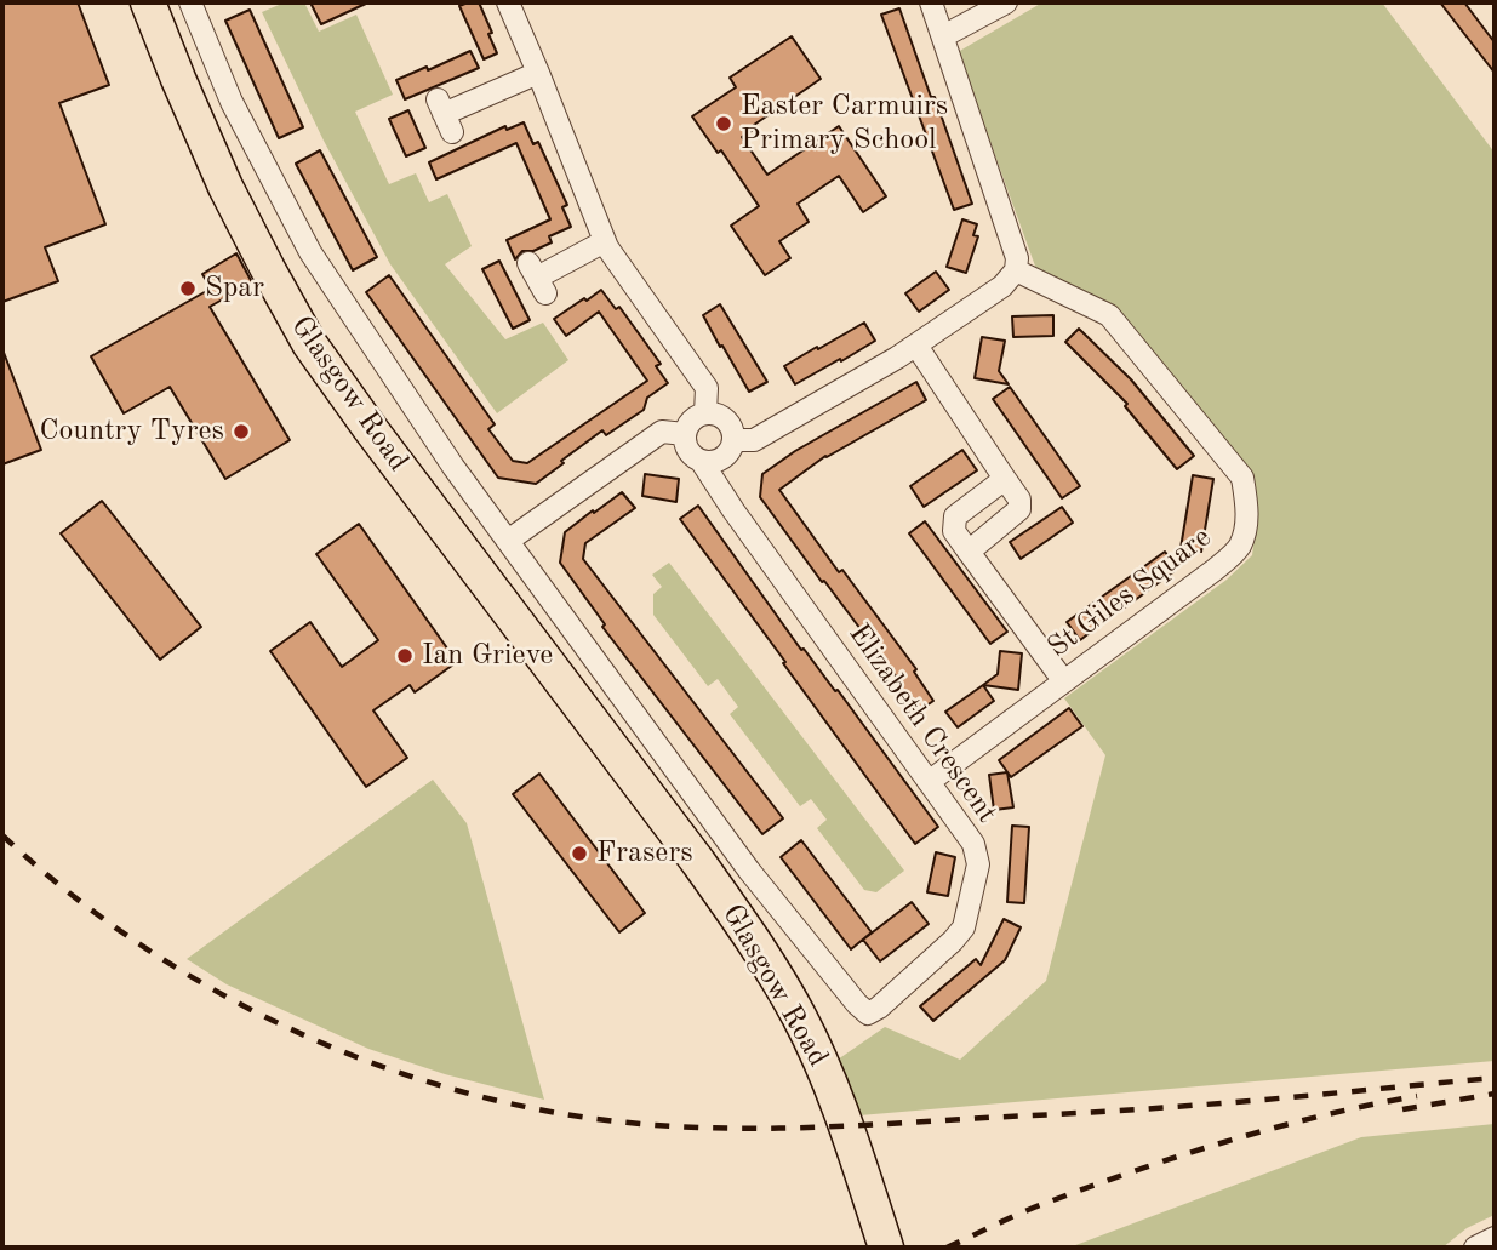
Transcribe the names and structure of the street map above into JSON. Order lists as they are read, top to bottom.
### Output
{
  "streets": {
    "main road": ["Glasgow Road"],
    "street": ["St Giles Square", "Elizabeth Crescent"]
  },
  "crossings": [
    ["Glasgow Road", "Elizabeth Crescent"],
    ["St Giles Square", "Elizabeth Crescent"]
  ],
  "places": [
    "Easter Carmuirs Primary School",
    "Spar",
    "Country Tyres",
    "Ian Grieve",
    "Frasers"
  ]
}
